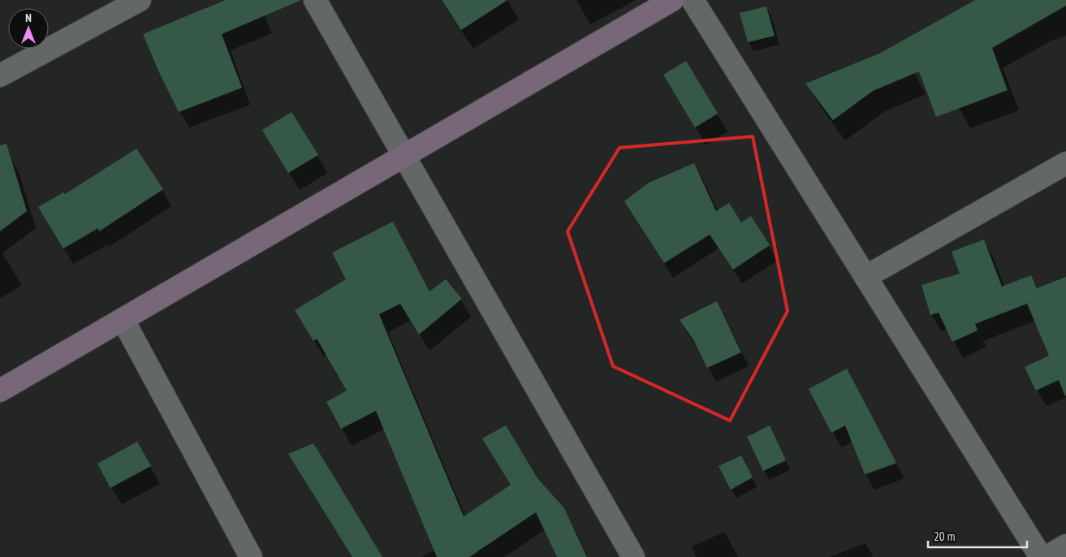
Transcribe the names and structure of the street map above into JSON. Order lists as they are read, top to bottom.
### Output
{
  "scale_bar": "20 m",
  "north": "top"
}
